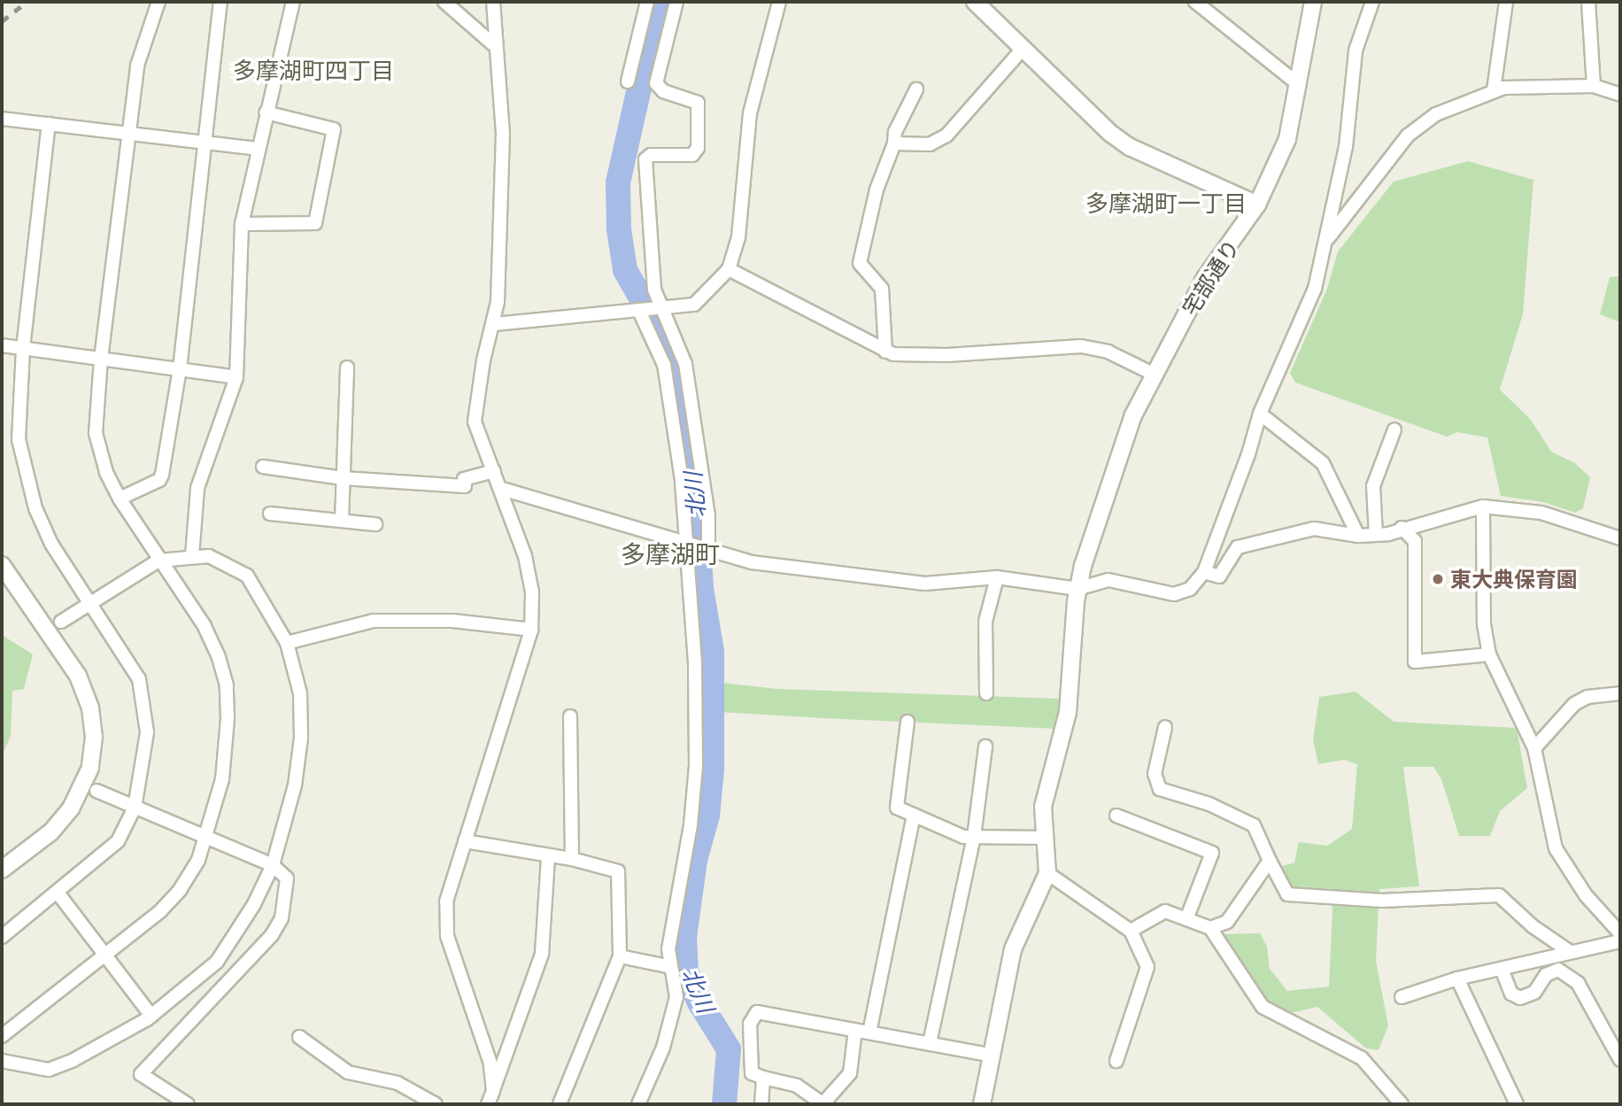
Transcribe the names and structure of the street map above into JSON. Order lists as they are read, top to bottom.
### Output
{
  "streets": {
    "street": ["宅部通り"]
  },
  "districts": ["多摩湖町四丁目", "多摩湖町一丁目", "多摩湖町"],
  "water": ["北川"],
  "places": ["東大典保育園"]
}
